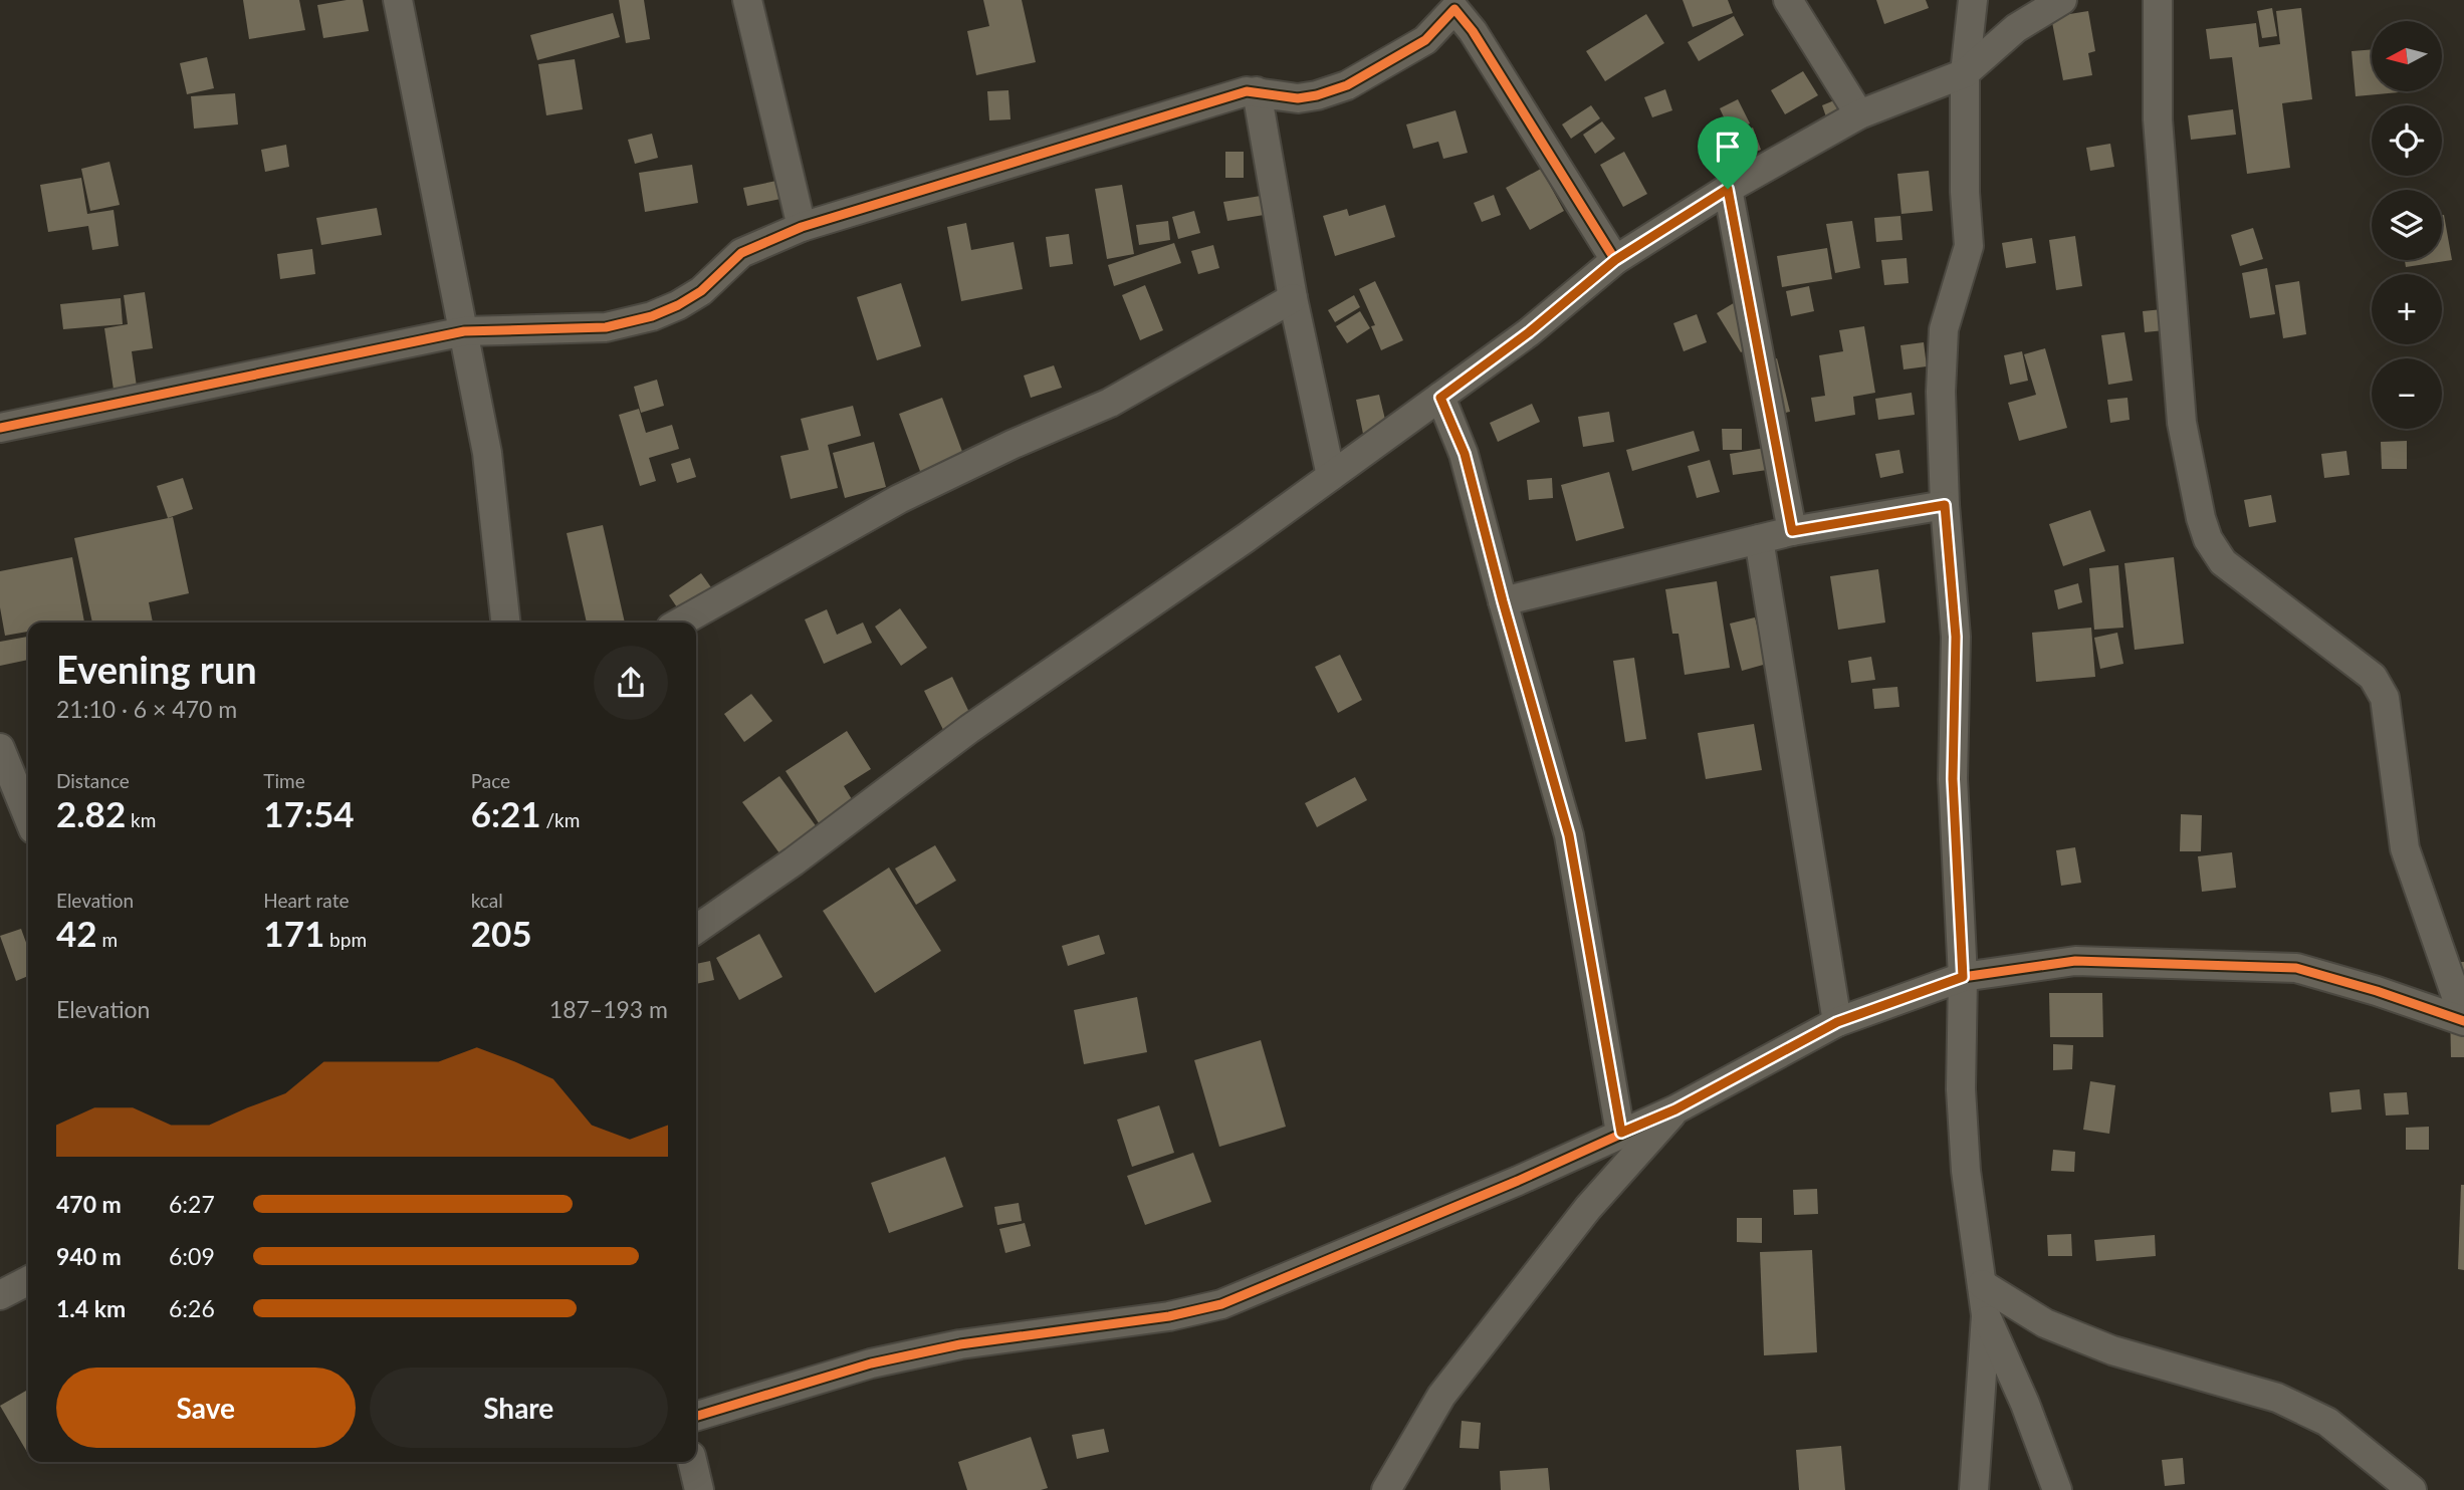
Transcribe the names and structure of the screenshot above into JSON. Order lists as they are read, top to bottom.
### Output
{
  "north": "left",
  "page": {
    "map_buttons": ["+", "−"],
    "heading": ["Evening run", "21:10 · 6 × 470 m"],
    "stats": [
      ["Distance", "2.82 km"],
      ["Time", "17:54"],
      ["Pace", "6:21 /km"],
      ["Elevation", "42 m"],
      ["Heart rate", "171 bpm"],
      ["kcal", "205"]
    ],
    "chart": ["Elevation", "187–193 m"],
    "list": [
      {
        "name": "470 m",
        "note": "6:27"
      },
      {
        "name": "940 m",
        "note": "6:09"
      },
      {
        "name": "1.4 km",
        "note": "6:26"
      }
    ],
    "buttons": ["Save", "Share"]
  }
}
